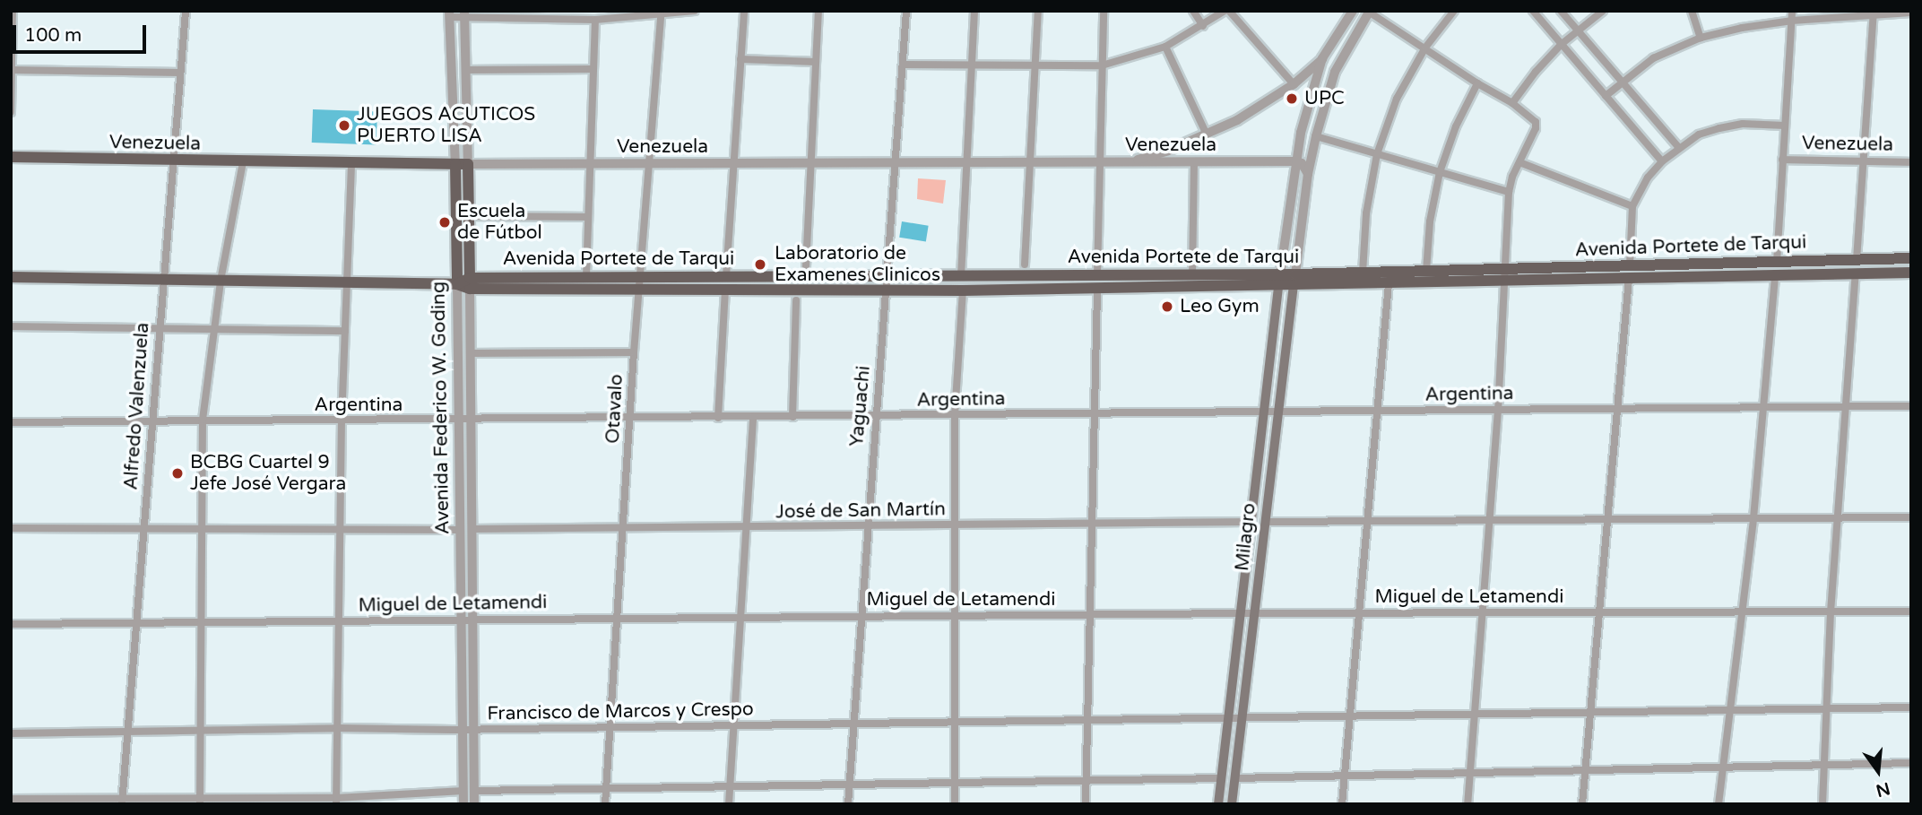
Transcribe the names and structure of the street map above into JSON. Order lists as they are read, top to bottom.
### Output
{
  "streets": {
    "main road": [
      "Venezuela",
      "Avenida Portete de Tarqui",
      "Avenida Federico W. Goding",
      "Milagro"
    ],
    "street": [
      "Argentina",
      "Alfredo Valenzuela",
      "Yaguachi",
      "Otavalo",
      "José de San Martín",
      "Miguel de Letamendi",
      "Francisco de Marcos y Crespo"
    ]
  },
  "crossings": [
    ["Venezuela", "Alfredo Valenzuela"],
    ["Venezuela", "Yaguachi"],
    ["Venezuela", "Avenida Federico W. Goding"],
    ["Venezuela", "Otavalo"],
    ["Avenida Portete de Tarqui", "Alfredo Valenzuela"],
    ["Avenida Portete de Tarqui", "Yaguachi"],
    ["Avenida Portete de Tarqui", "Avenida Federico W. Goding"],
    ["Avenida Portete de Tarqui", "Otavalo"],
    ["Avenida Portete de Tarqui", "Milagro"],
    ["Argentina", "Alfredo Valenzuela"],
    ["Argentina", "Yaguachi"],
    ["Argentina", "Avenida Federico W. Goding"],
    ["Argentina", "Otavalo"],
    ["Argentina", "Milagro"],
    ["Alfredo Valenzuela", "Miguel de Letamendi"],
    ["Alfredo Valenzuela", "Francisco de Marcos y Crespo"],
    ["Yaguachi", "José de San Martín"],
    ["Yaguachi", "Miguel de Letamendi"],
    ["Yaguachi", "Francisco de Marcos y Crespo"],
    ["Avenida Federico W. Goding", "José de San Martín"],
    ["Avenida Federico W. Goding", "Miguel de Letamendi"],
    ["Avenida Federico W. Goding", "Francisco de Marcos y Crespo"],
    ["Otavalo", "José de San Martín"],
    ["Otavalo", "Miguel de Letamendi"],
    ["Otavalo", "Francisco de Marcos y Crespo"],
    ["José de San Martín", "Milagro"],
    ["Milagro", "Miguel de Letamendi"],
    ["Milagro", "Francisco de Marcos y Crespo"]
  ],
  "places": [
    "UPC",
    "JUEGOS ACUTICOS PUERTO LISA",
    "Escuela de Fútbol",
    "Laboratorio de Examenes Clinicos",
    "Leo Gym",
    "BCBG Cuartel 9 Jefe José Vergara"
  ],
  "scale_bar": "100 m",
  "north": "bottom"
}
